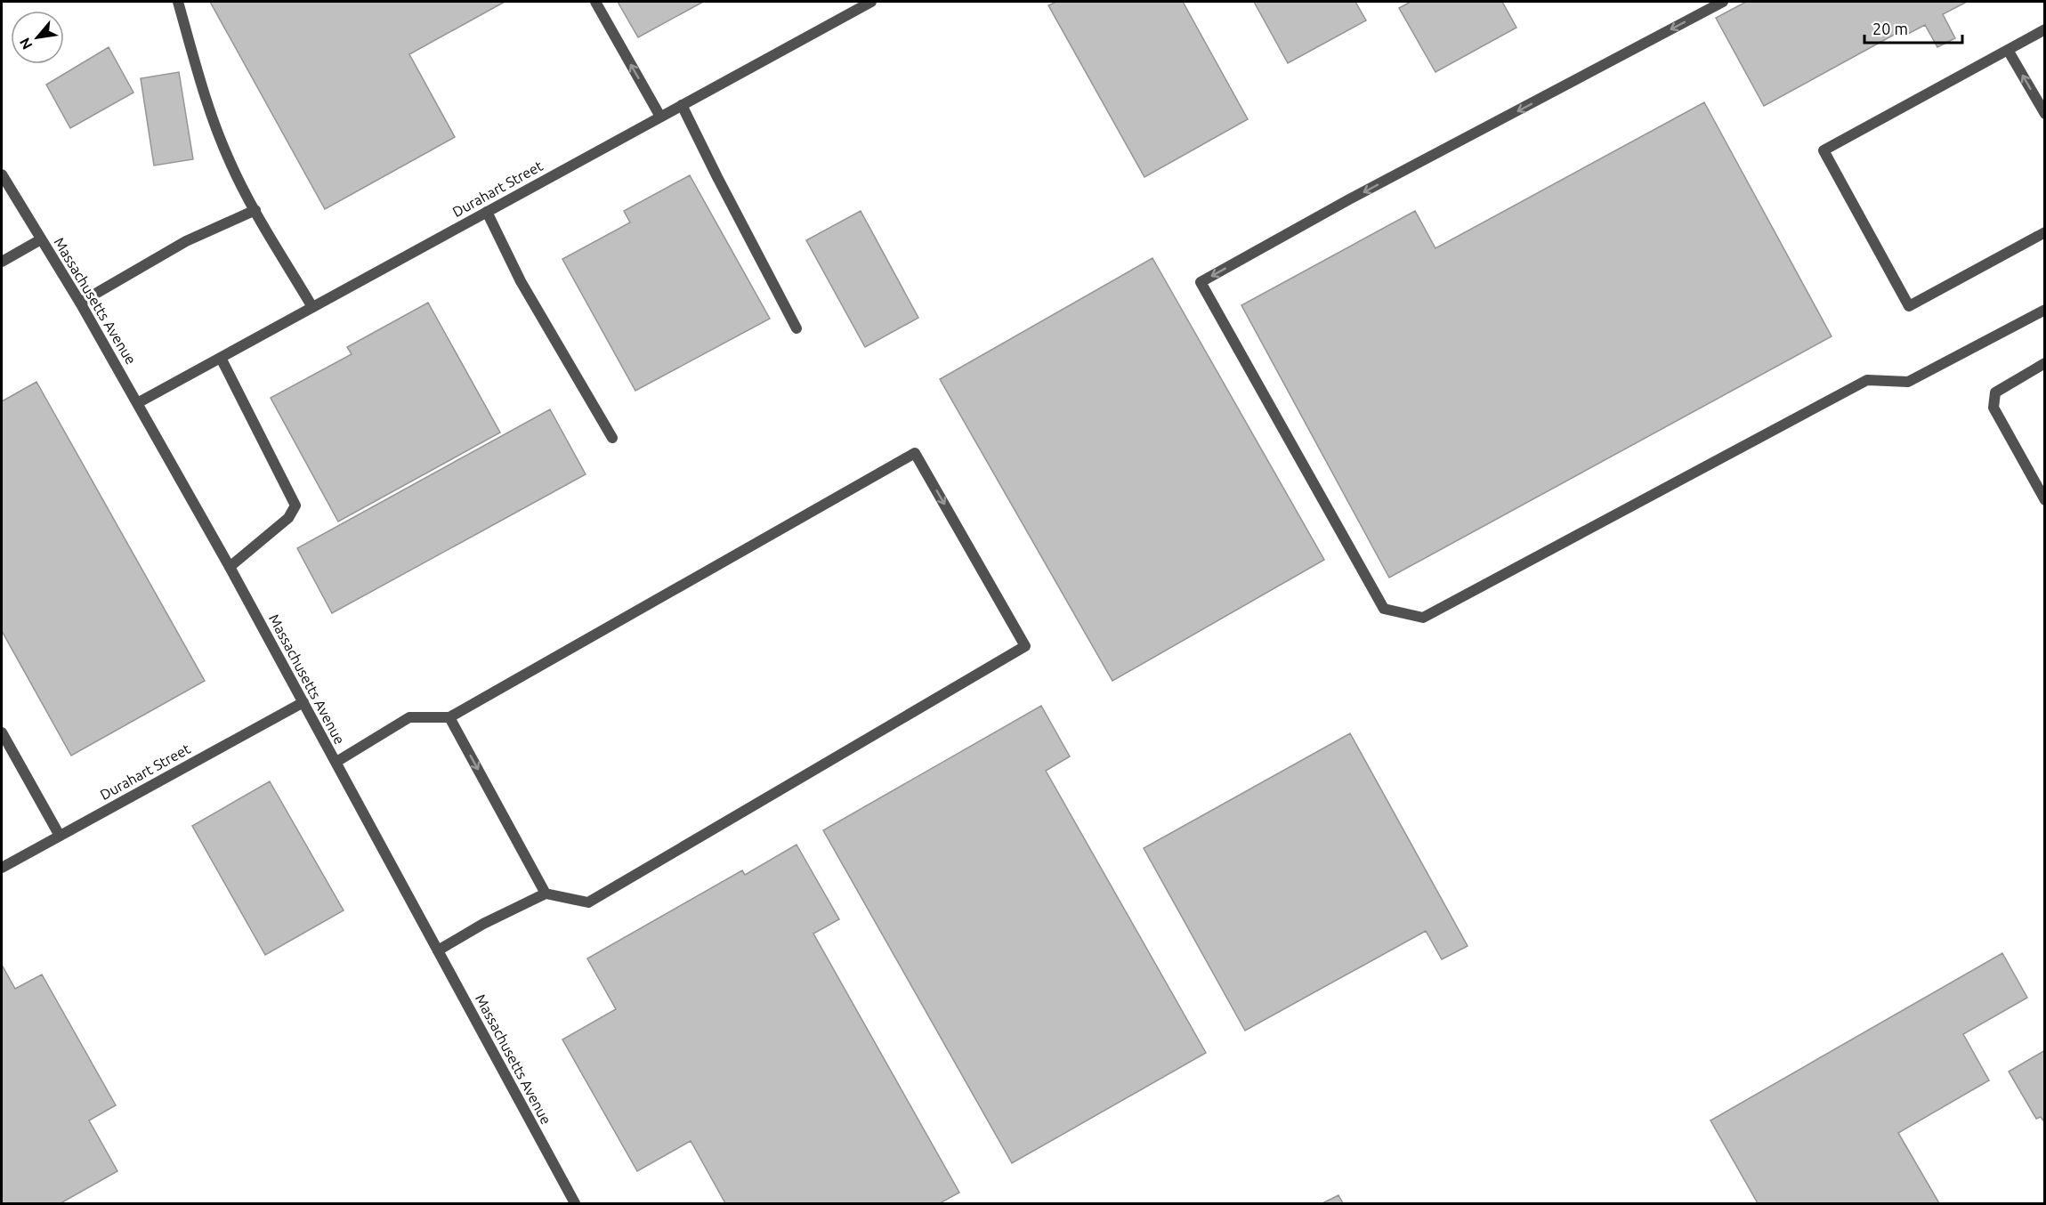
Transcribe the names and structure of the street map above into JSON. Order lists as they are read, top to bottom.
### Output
{
  "streets": {
    "street": ["Durahart Street", "Massachusetts Avenue"]
  },
  "crossings": [
    ["Durahart Street", "Massachusetts Avenue"]
  ],
  "scale_bar": "20 m",
  "north": "bottom left"
}
